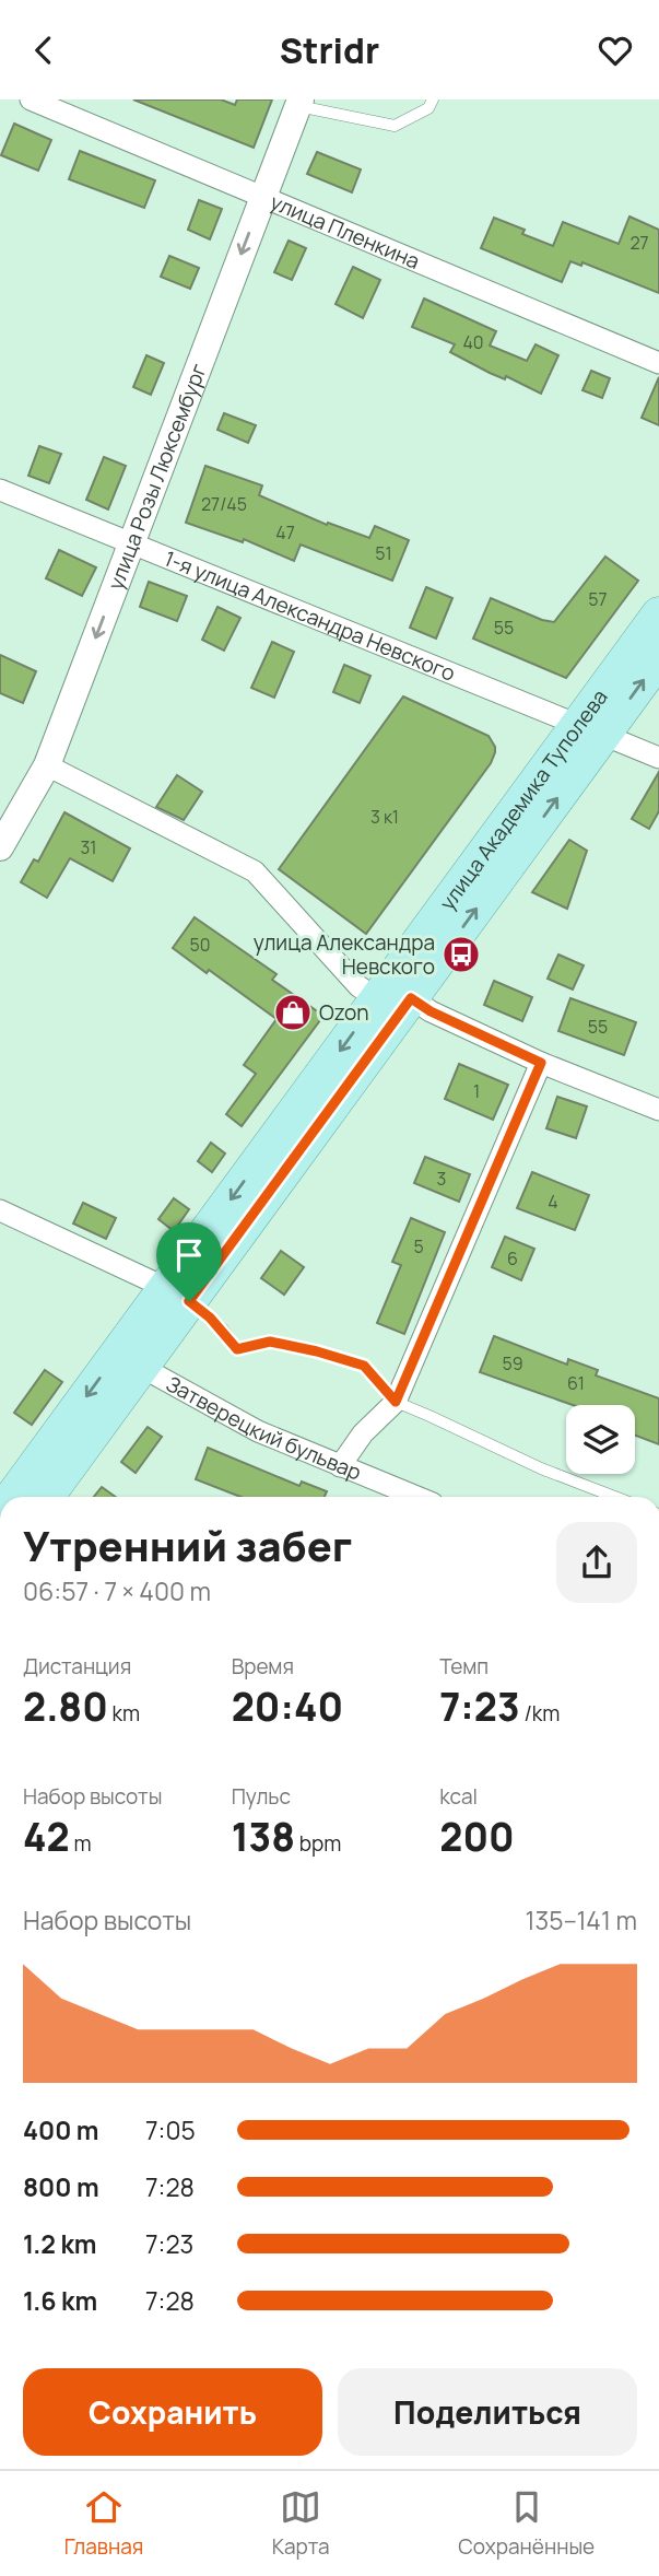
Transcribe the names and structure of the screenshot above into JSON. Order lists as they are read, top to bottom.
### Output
{
  "streets": {
    "main road": ["улица Академика Туполева"],
    "street": [
      "улица Пленкина",
      "улица Розы Люксембург",
      "1-я улица Александра Невского",
      "Затверецкий бульвар"
    ]
  },
  "crossings": [
    ["улица Пленкина", "улица Розы Люксембург"],
    ["улица Розы Люксембург", "1-я улица Александра Невского"],
    ["1-я улица Александра Невского", "улица Академика Туполева"],
    ["улица Академика Туполева", "Затверецкий бульвар"]
  ],
  "one_way": ["улица Розы Люксембург"],
  "places": {
    "bus stop": ["улица Александра Невского"],
    "shop": ["Ozon"]
  },
  "house_numbers": [
    "27",
    "40",
    "27/45",
    "47",
    "51",
    "57",
    "55",
    "3 к1",
    "31",
    "50",
    "55",
    "1",
    "3",
    "4",
    "5",
    "6",
    "59",
    "61"
  ],
  "page": {
    "header": "Stridr",
    "heading": ["Утренний забег", "06:57 · 7 × 400 m"],
    "stats": [
      ["Дистанция", "2.80 km"],
      ["Время", "20:40"],
      ["Темп", "7:23 /km"],
      ["Набор высоты", "42 m"],
      ["Пульс", "138 bpm"],
      ["kcal", "200"]
    ],
    "chart": ["Набор высоты", "135–141 m"],
    "list": [
      {
        "name": "400 m",
        "note": "7:05"
      },
      {
        "name": "800 m",
        "note": "7:28"
      },
      {
        "name": "1.2 km",
        "note": "7:23"
      },
      {
        "name": "1.6 km",
        "note": "7:28"
      }
    ],
    "buttons": ["Сохранить", "Поделиться"],
    "tabs": ["Главная", "Карта", "Сохранённые"]
  }
}
